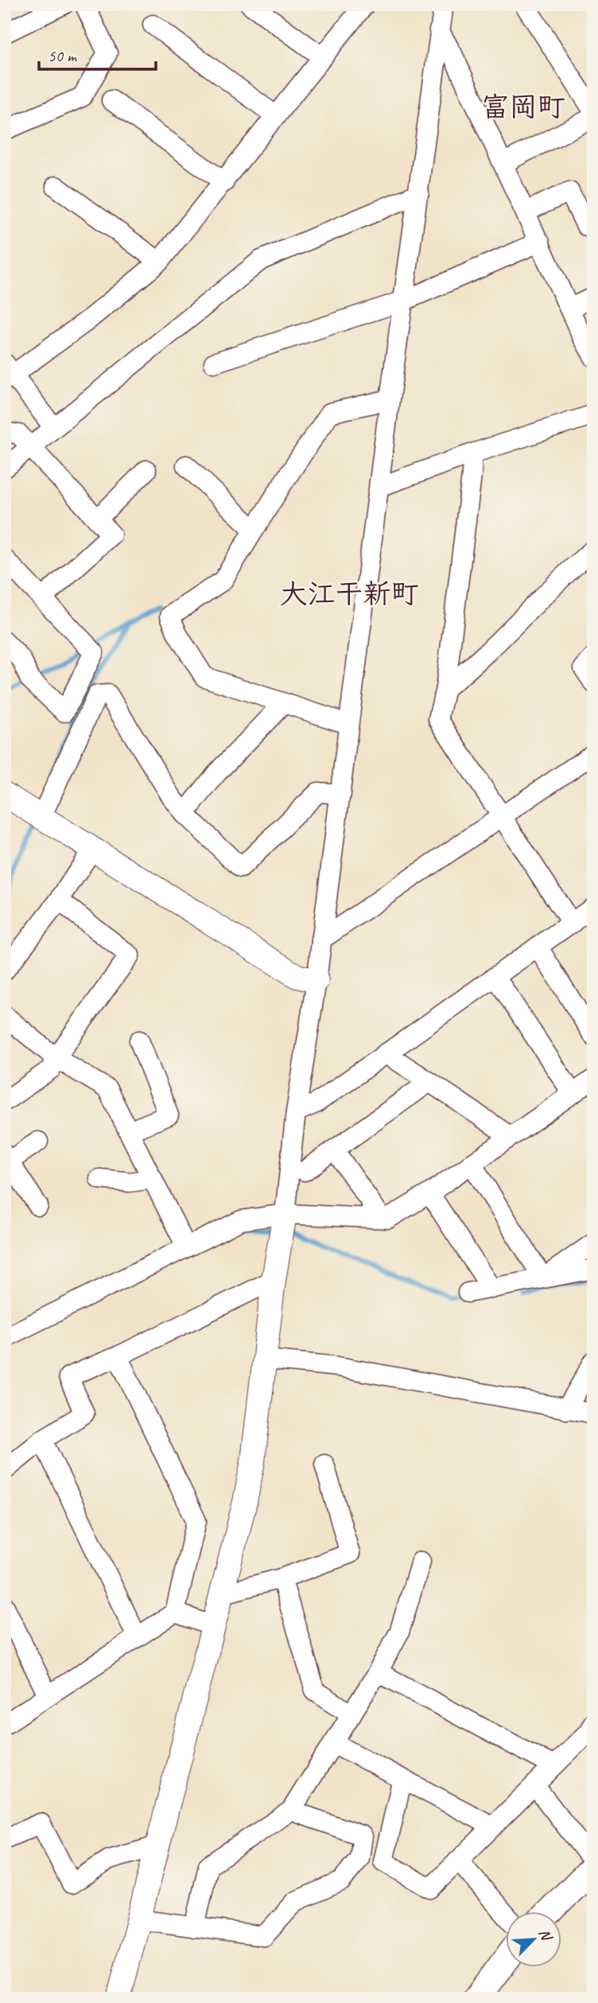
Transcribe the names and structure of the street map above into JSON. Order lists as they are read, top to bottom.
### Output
{
  "districts": ["富岡町", "大江干新町"],
  "scale_bar": "50 m",
  "north": "top right"
}
